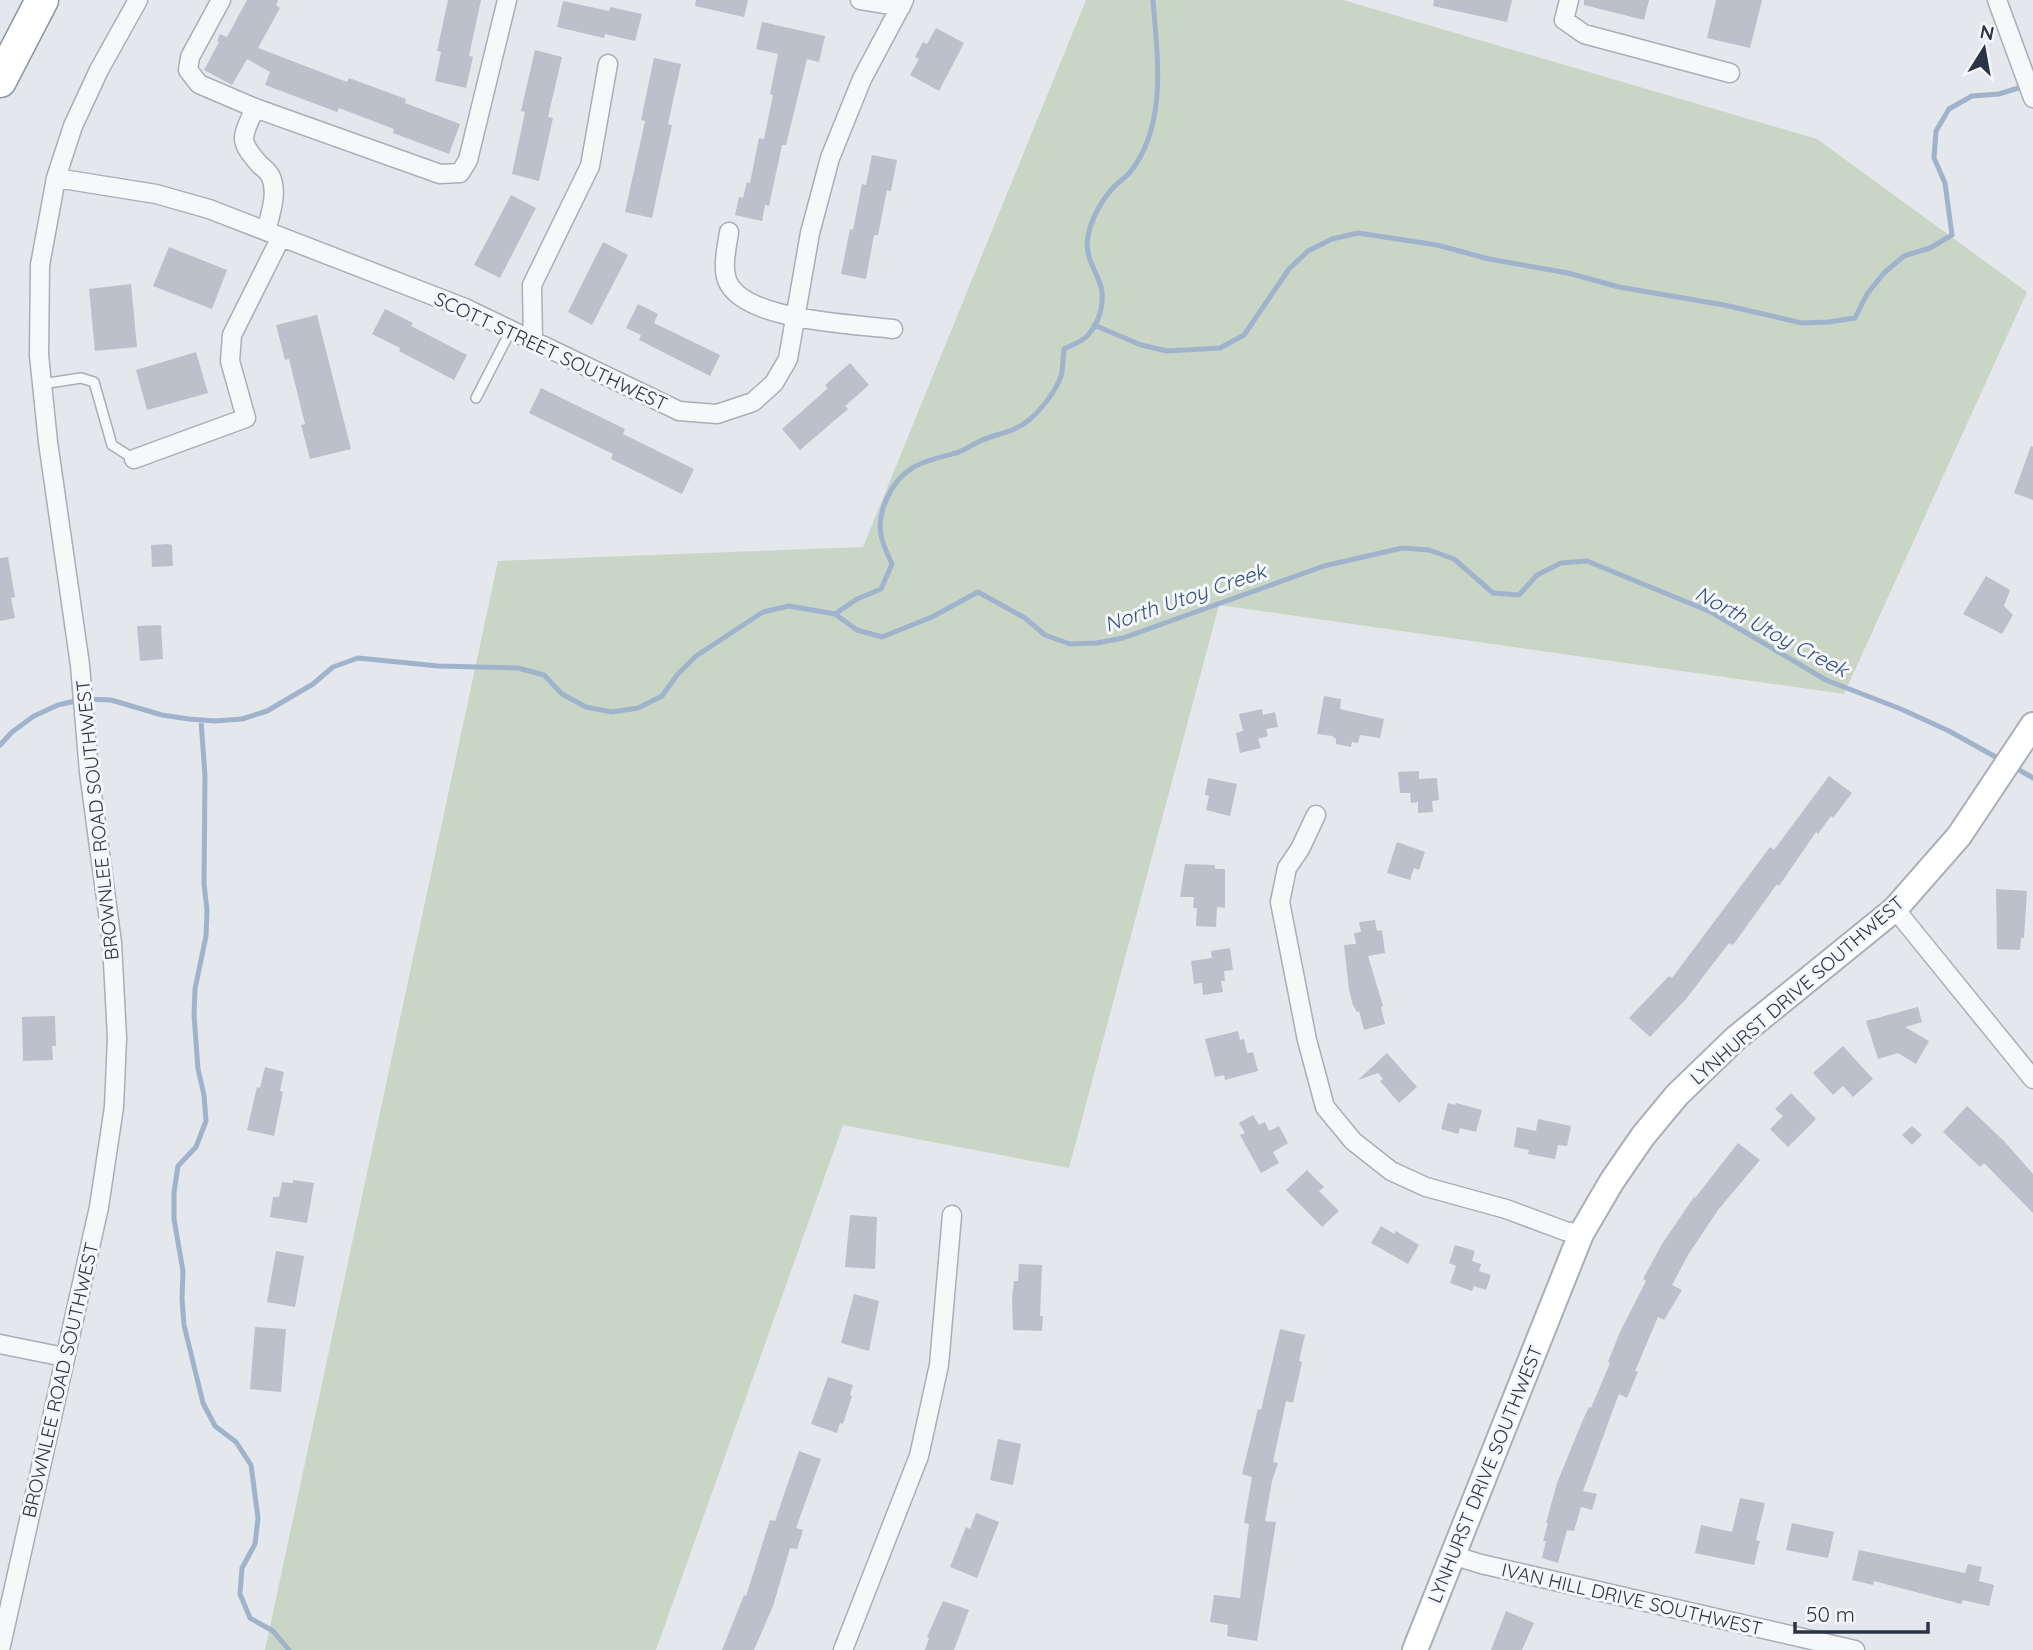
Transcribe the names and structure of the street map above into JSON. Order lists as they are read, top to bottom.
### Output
{
  "streets": {
    "street": [
      "SCOTT STREET SOUTHWEST",
      "BROWNLEE ROAD SOUTHWEST",
      "LYNHURST DRIVE SOUTHWEST",
      "IVAN HILL DRIVE SOUTHWEST"
    ]
  },
  "crossings": [
    ["SCOTT STREET SOUTHWEST", "BROWNLEE ROAD SOUTHWEST"],
    ["LYNHURST DRIVE SOUTHWEST", "IVAN HILL DRIVE SOUTHWEST"]
  ],
  "water": ["North Utoy Creek"],
  "scale_bar": "50 m",
  "north": "top"
}
